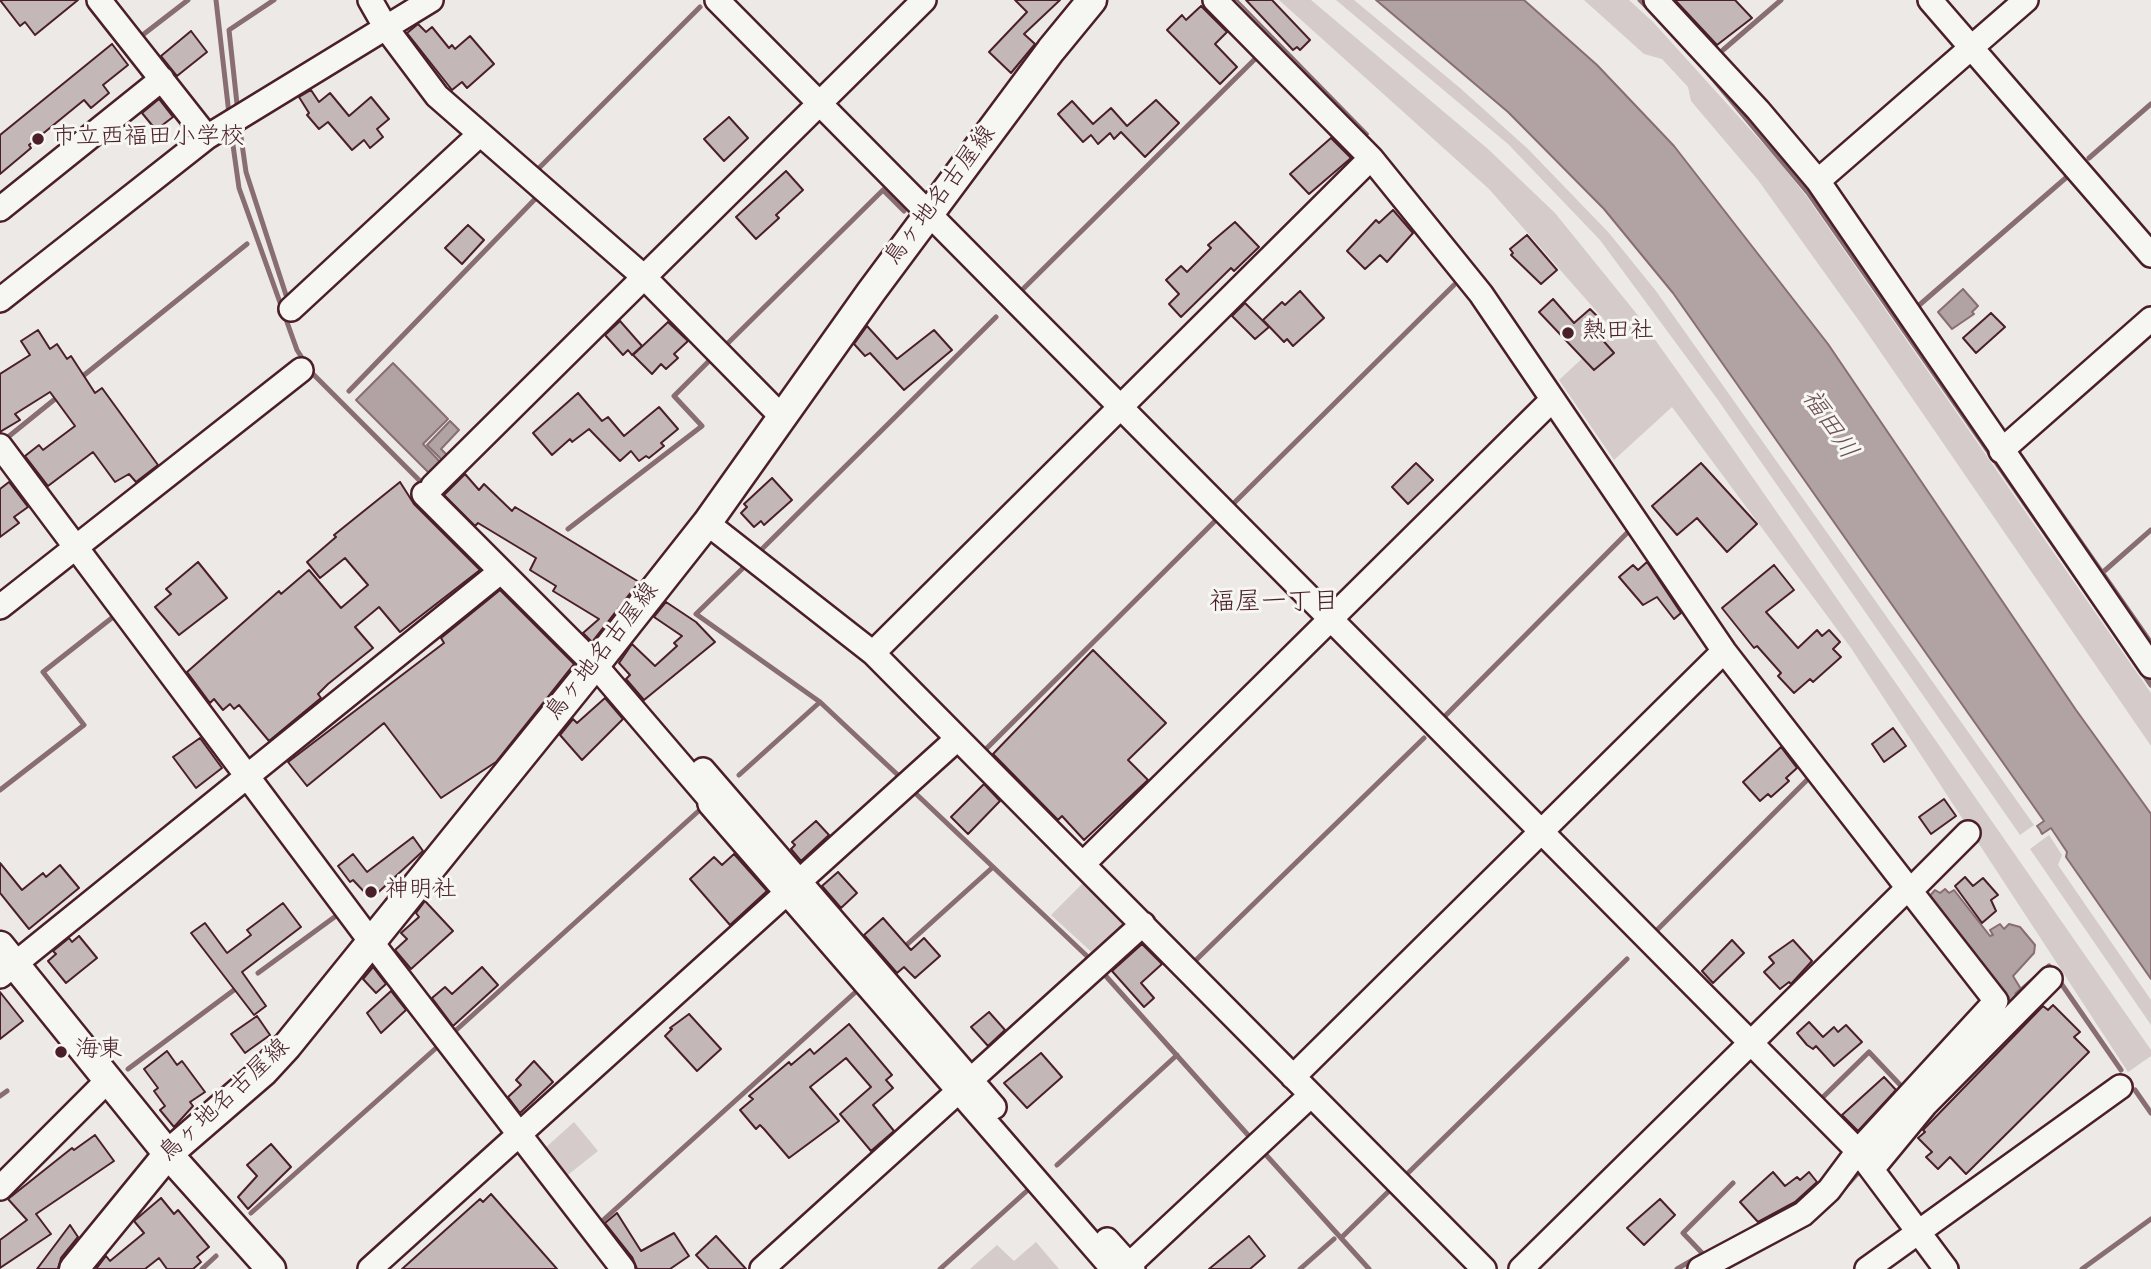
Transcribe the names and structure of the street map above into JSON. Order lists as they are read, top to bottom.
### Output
{
  "streets": {
    "main road": ["鳥ヶ地名古屋線"]
  },
  "districts": ["福屋一丁目"],
  "water": ["福田川"],
  "places": [
    "市立西福田小学校",
    "熱田社",
    "神明社",
    "海東"
  ]
}
